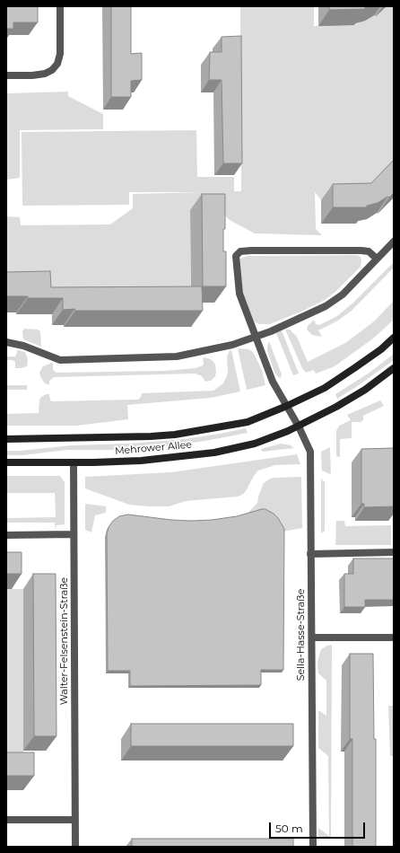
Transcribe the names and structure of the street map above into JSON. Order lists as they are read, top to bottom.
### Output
{
  "streets": {
    "main road": ["Mehrower Allee"],
    "street": ["Sella-Hasse-Straße", "Walter-Felsenstein-Straße"]
  },
  "crossings": [
    ["Mehrower Allee", "Sella-Hasse-Straße"],
    ["Mehrower Allee", "Walter-Felsenstein-Straße"]
  ],
  "scale_bar": "50 m"
}
